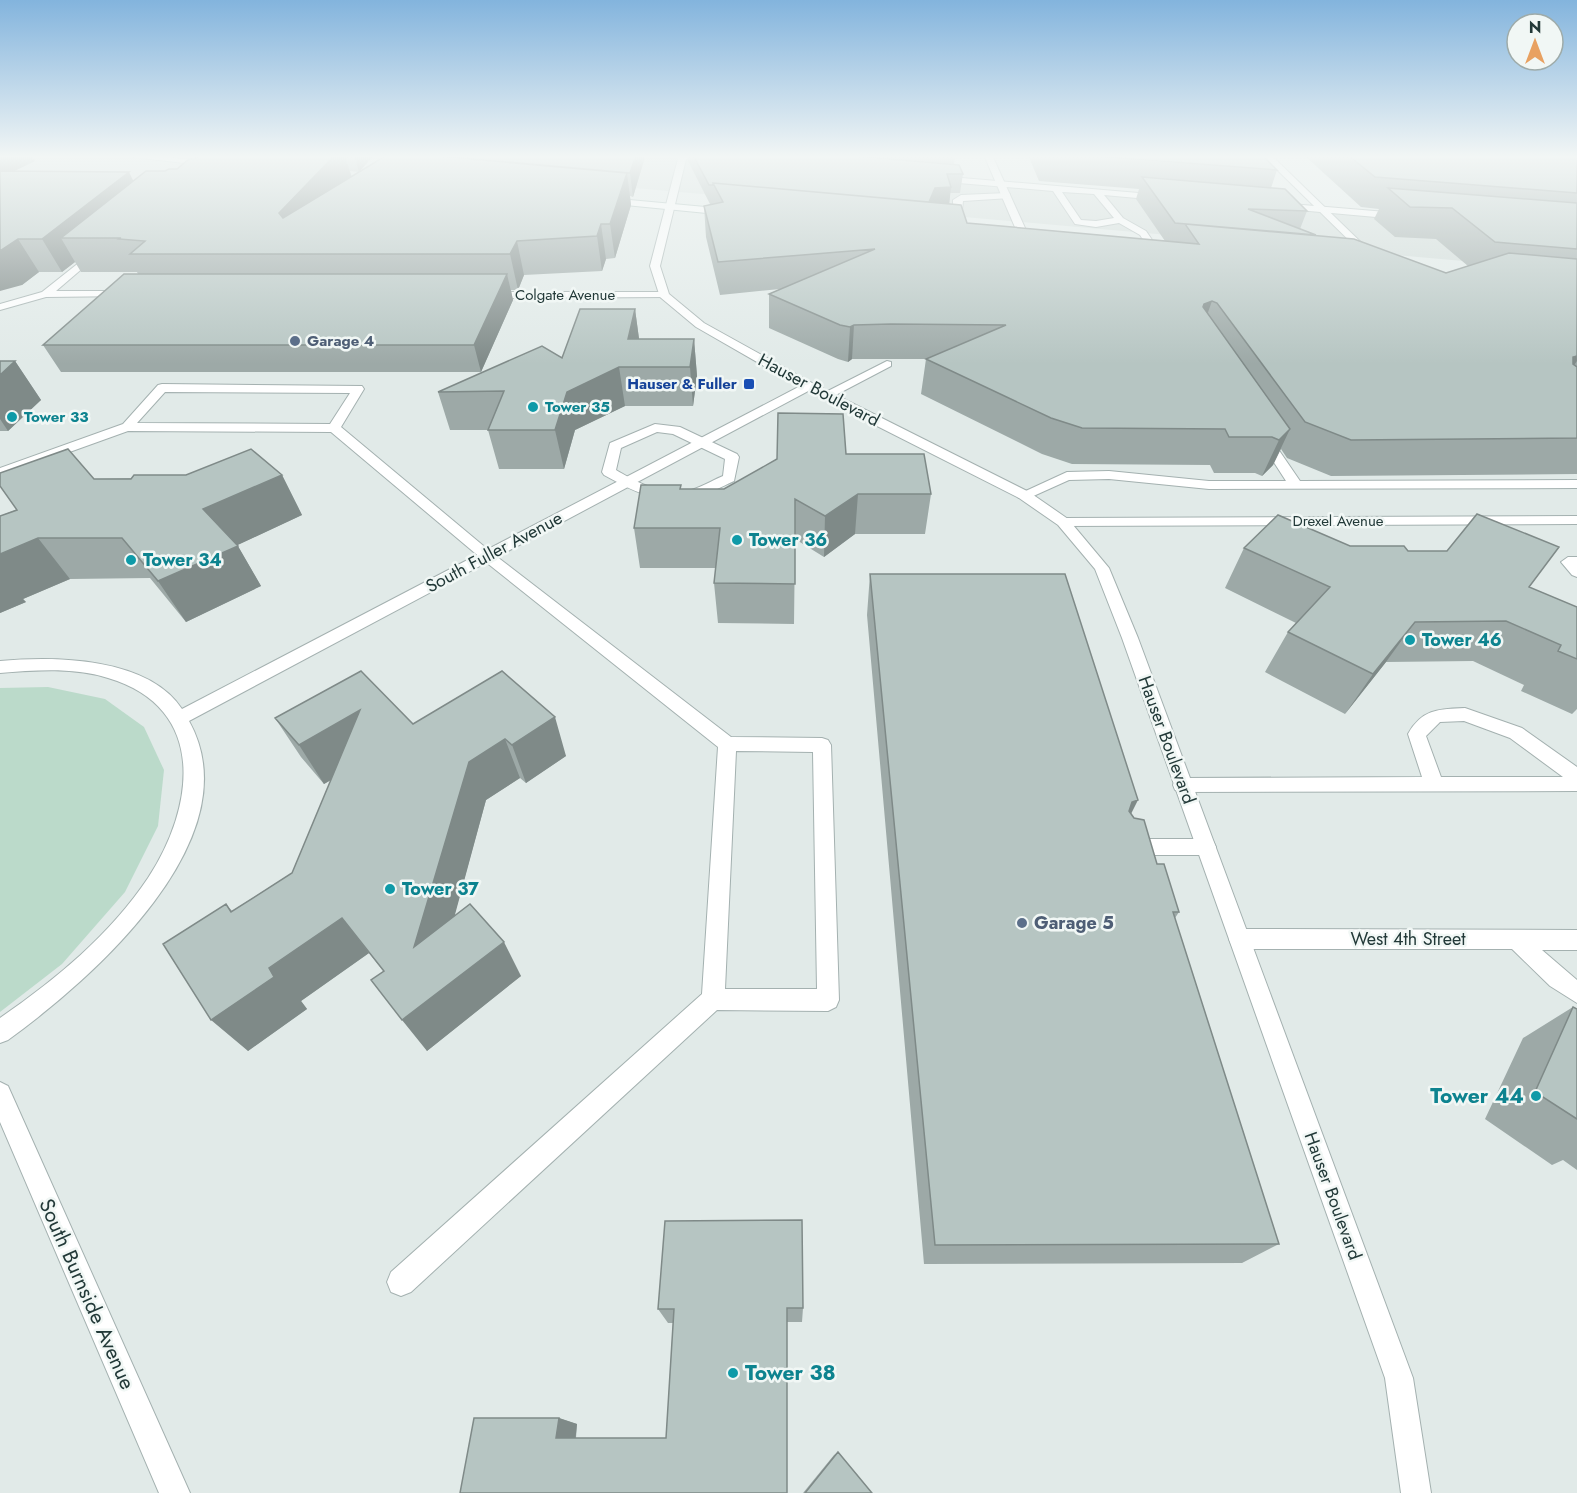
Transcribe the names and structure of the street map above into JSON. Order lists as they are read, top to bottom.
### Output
{
  "streets": {
    "street": [
      "Colgate Avenue",
      "Hauser Boulevard",
      "Drexel Avenue",
      "South Fuller Avenue",
      "West 4th Street",
      "South Burnside Avenue"
    ]
  },
  "crossings": [
    ["Colgate Avenue", "Hauser Boulevard"],
    ["Hauser Boulevard", "Drexel Avenue"],
    ["Hauser Boulevard", "South Fuller Avenue"],
    ["Hauser Boulevard", "West 4th Street"]
  ],
  "places": {
    "other": [
      "Garage 4",
      "Tower 35",
      "Tower 33",
      "Tower 36",
      "Tower 34",
      "Tower 46",
      "Tower 37",
      "Garage 5",
      "Tower 44",
      "Tower 38"
    ],
    "transit": ["Hauser & Fuller"]
  },
  "north": "top"
}
